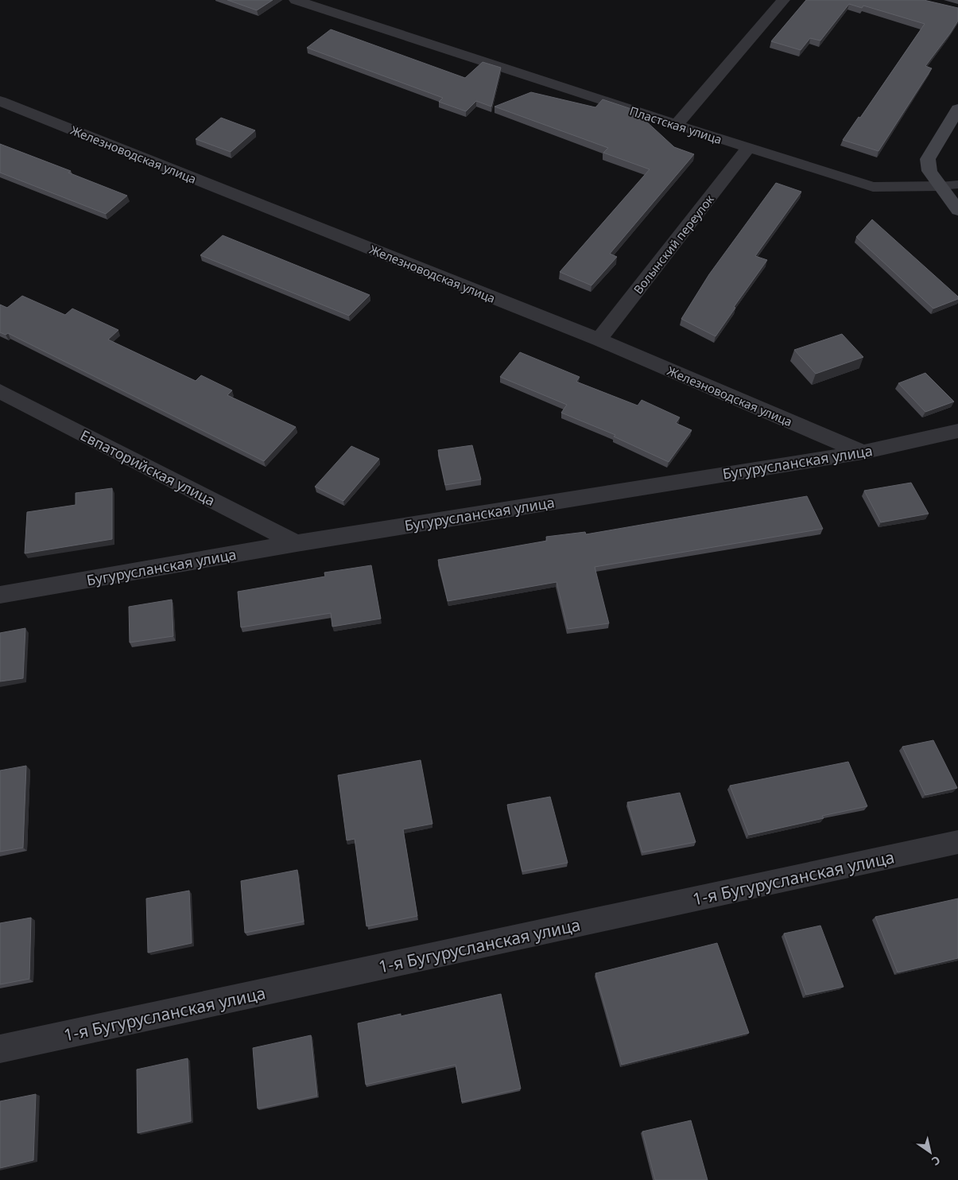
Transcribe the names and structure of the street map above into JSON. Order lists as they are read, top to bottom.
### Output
{
  "streets": {
    "street": [
      "Пластская улица",
      "Железноводская улица",
      "Волынский переулок",
      "Бугурусланская улица",
      "Евпаторийская улица",
      "1-я Бугурусланская улица"
    ]
  },
  "crossings": [
    ["Пластская улица", "Волынский переулок"],
    ["Железноводская улица", "Волынский переулок"],
    ["Железноводская улица", "Бугурусланская улица"],
    ["Бугурусланская улица", "Евпаторийская улица"]
  ],
  "north": "bottom right"
}
